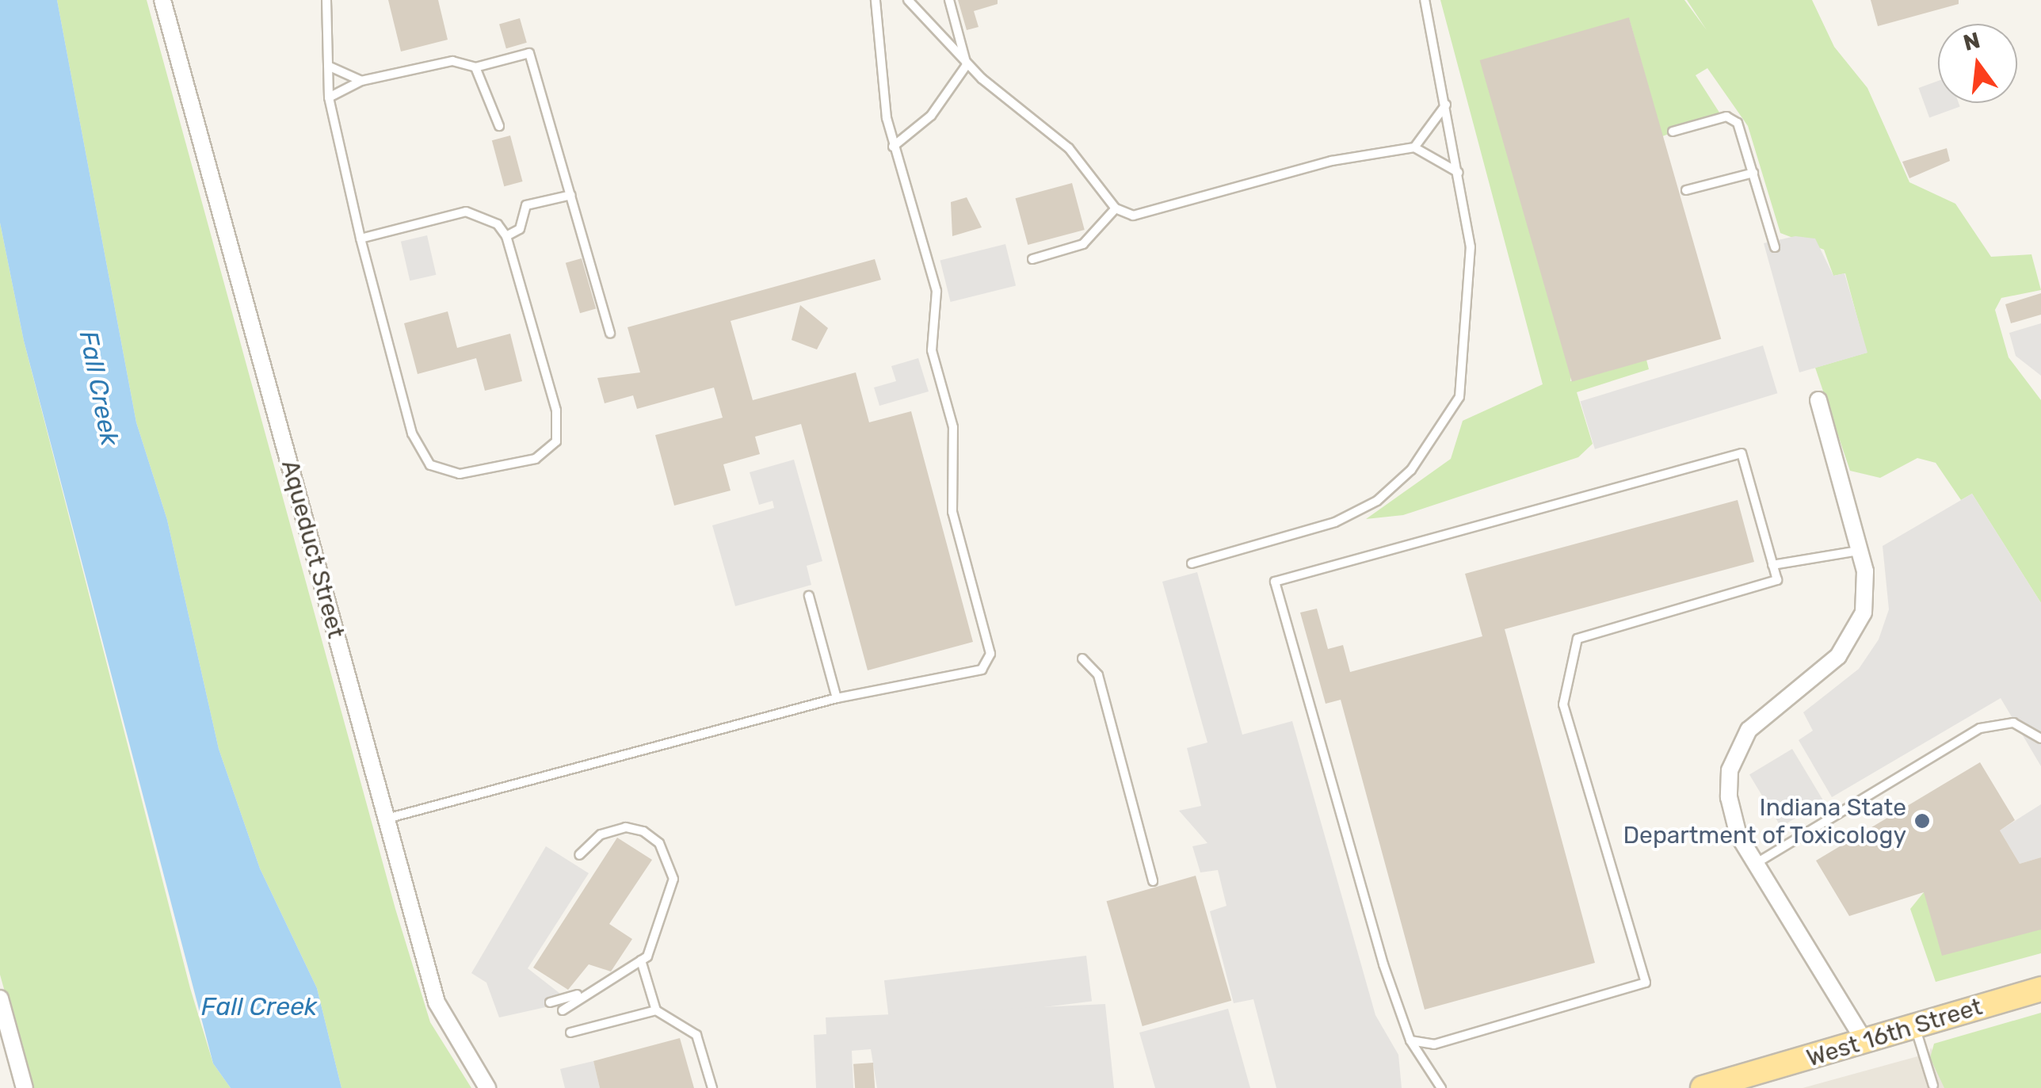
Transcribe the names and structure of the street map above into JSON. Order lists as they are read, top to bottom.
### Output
{
  "streets": {
    "main road": ["West 16th Street"],
    "street": ["Aqueduct Street"]
  },
  "water": ["Fall Creek"],
  "places": ["Indiana State Department of Toxicology"],
  "north": "top"
}
